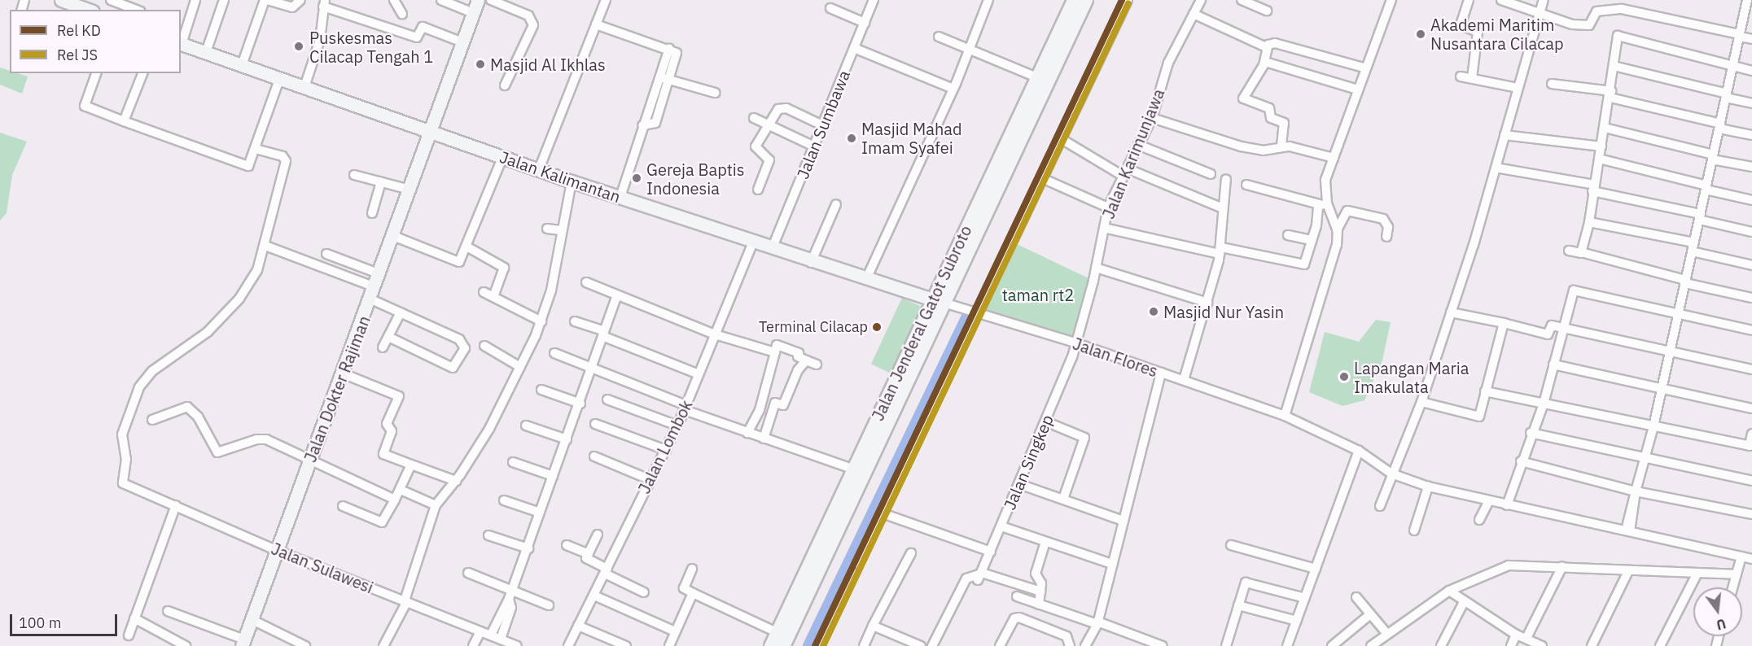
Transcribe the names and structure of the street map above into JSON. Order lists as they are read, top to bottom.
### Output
{
  "streets": {
    "street": [
      "Jalan Sumbawa",
      "Jalan Karimunjawa",
      "Jalan Kalimantan",
      "Jalan Jenderal Gatot Subroto",
      "Jalan Flores",
      "Jalan Dokter Rajiman",
      "Jalan Lombok",
      "Jalan Singkep",
      "Jalan Sulawesi"
    ]
  },
  "crossings": [
    ["Jalan Sumbawa", "Jalan Kalimantan"],
    ["Jalan Karimunjawa", "Jalan Flores"],
    ["Jalan Karimunjawa", "Jalan Singkep"],
    ["Jalan Kalimantan", "Jalan Jenderal Gatot Subroto"],
    ["Jalan Kalimantan", "Jalan Flores"],
    ["Jalan Kalimantan", "Jalan Dokter Rajiman"],
    ["Jalan Kalimantan", "Jalan Lombok"],
    ["Jalan Jenderal Gatot Subroto", "Jalan Flores"],
    ["Jalan Flores", "Jalan Singkep"],
    ["Jalan Dokter Rajiman", "Jalan Sulawesi"]
  ],
  "parks": ["taman rt2"],
  "places": [
    "Akademi Maritim Nusantara Cilacap",
    "Puskesmas Cilacap Tengah 1",
    "Masjid Al Ikhlas",
    "Masjid Mahad Imam Syafei",
    "Gereja Baptis Indonesia",
    "Masjid Nur Yasin",
    "Terminal Cilacap",
    "Lapangan Maria Imakulata"
  ],
  "lines": ["rail line KD", "rail line JS"],
  "legend": ["Rel KD", "Rel JS"],
  "scale_bar": "100 m",
  "north": "bottom"
}
